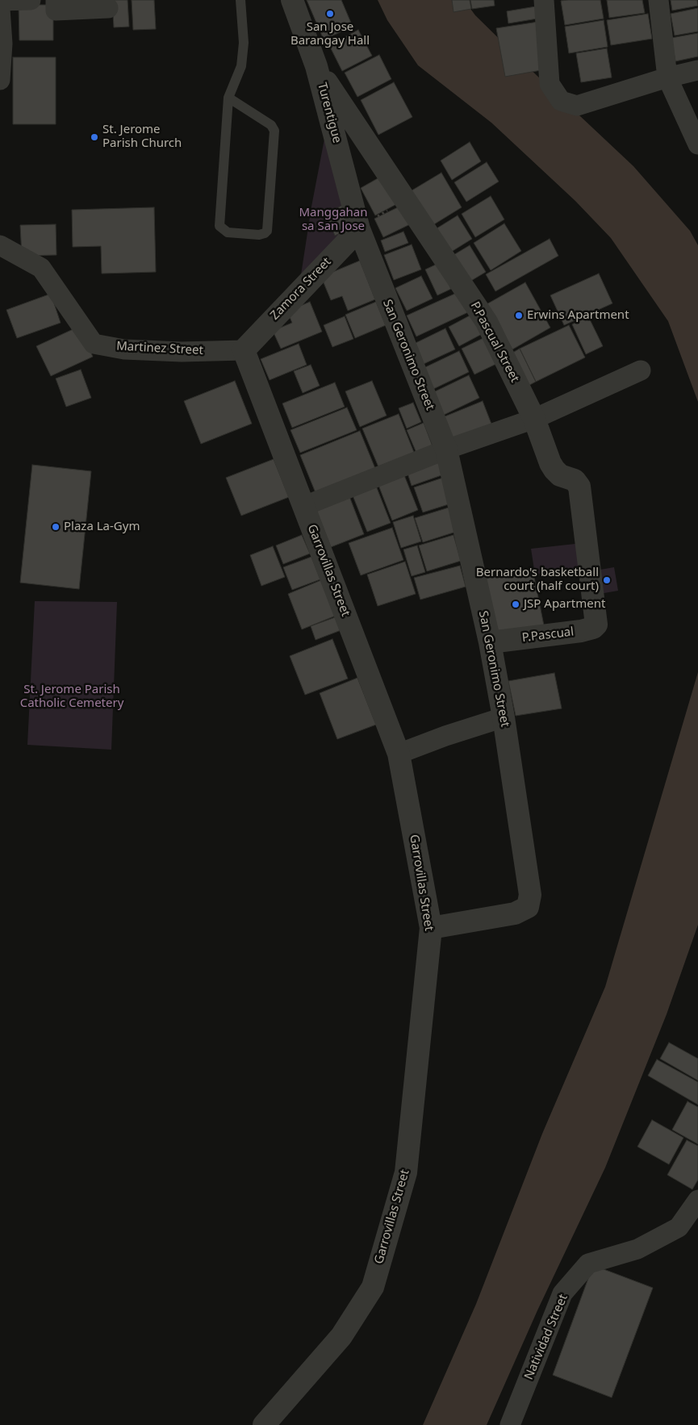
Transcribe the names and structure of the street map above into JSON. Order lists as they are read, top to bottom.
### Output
{
  "streets": {
    "street": [
      "Turentigue",
      "Zamora Street",
      "P.Pascual Street",
      "Martinez Street",
      "San Geronimo Street",
      "Garrovillas Street",
      "P.Pascual",
      "Natividad Street"
    ]
  },
  "crossings": [
    ["Turentigue", "Zamora Street"],
    ["Turentigue", "P.Pascual Street"],
    ["Turentigue", "San Geronimo Street"],
    ["Zamora Street", "Martinez Street"],
    ["Zamora Street", "San Geronimo Street"],
    ["Zamora Street", "Garrovillas Street"],
    ["P.Pascual Street", "P.Pascual"],
    ["Martinez Street", "Garrovillas Street"],
    ["San Geronimo Street", "Garrovillas Street"],
    ["San Geronimo Street", "P.Pascual"]
  ],
  "parks": ["Manggahan sa San Jose", "St. Jerome Parish Catholic Cemetery"],
  "places": [
    "San Jose Barangay Hall",
    "St. Jerome Parish Church",
    "Erwins Apartment",
    "Plaza La-Gym",
    "Bernardo's basketball court (half court)",
    "JSP Apartment"
  ]
}
